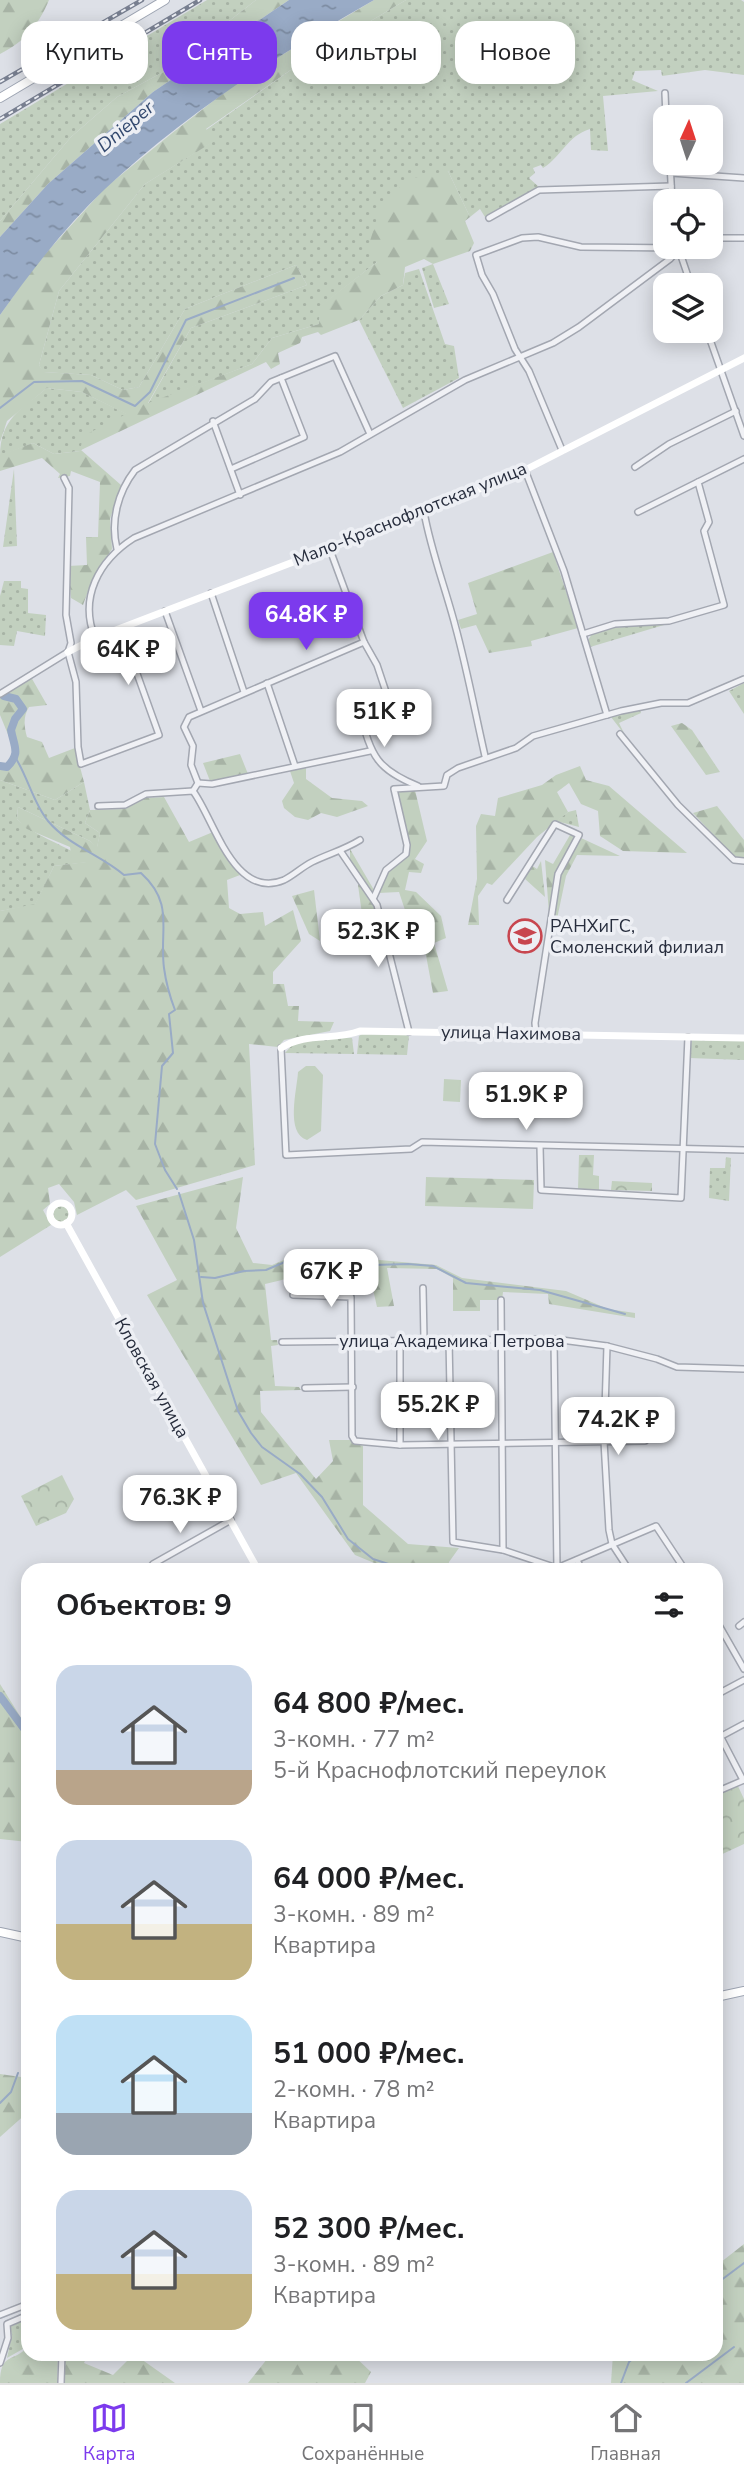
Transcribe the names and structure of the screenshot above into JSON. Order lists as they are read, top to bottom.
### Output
{
  "streets": {
    "street": [
      "Мало-Краснофлотская улица",
      "улица Нахимова",
      "улица Академика Петрова",
      "Кловская улица"
    ]
  },
  "water": ["Dnieper"],
  "places": {
    "school or university": ["РАНХиГС, Смоленский филиал"]
  },
  "north": "top",
  "page": {
    "chip": [
      "Купить",
      "Снять",
      "Фильтры",
      "Новое"
    ],
    "price": [
      "64.8K ₽",
      "64K ₽",
      "51K ₽",
      "52.3K ₽",
      "51.9K ₽",
      "67K ₽",
      "55.2K ₽",
      "74.2K ₽",
      "76.3K ₽"
    ],
    "heading": "Объектов: 9",
    "list": [
      {
        "name": "64 800 ₽/мес.",
        "note": "3-комн. · 77 m² · 5-й Краснофлотский переулок"
      },
      {
        "name": "64 000 ₽/мес.",
        "note": "3-комн. · 89 m² · Квартира"
      },
      {
        "name": "51 000 ₽/мес.",
        "note": "2-комн. · 78 m² · Квартира"
      },
      {
        "name": "52 300 ₽/мес.",
        "note": "3-комн. · 89 m² · Квартира"
      }
    ],
    "tabs": ["Карта", "Сохранённые", "Главная"]
  }
}
